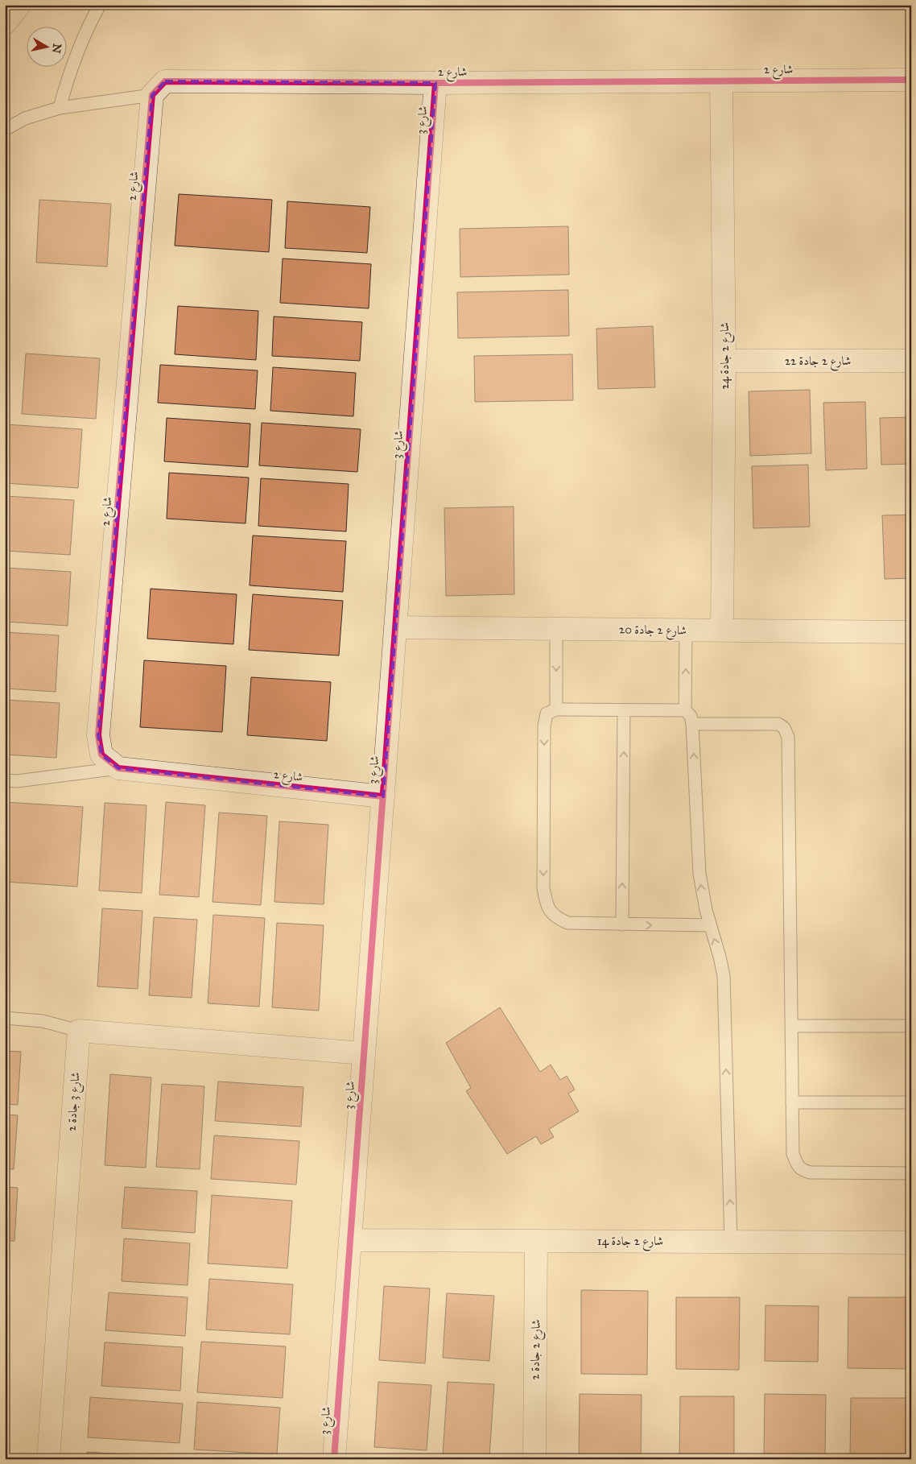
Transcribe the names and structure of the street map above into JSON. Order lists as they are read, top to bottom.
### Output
{
  "streets": {
    "street": [
      "شارع 2",
      "شارع 3",
      "شارع 2 جادة 24",
      "شارع 2 جادة 22",
      "شارع 2 جادة 20",
      "شارع 3 جادة 2",
      "شارع 2 جادة 14",
      "شارع 2 جادة 2"
    ]
  },
  "crossings": [
    ["شارع 2", "شارع 3"],
    ["شارع 2", "شارع 2 جادة 24"],
    ["شارع 3", "شارع 2 جادة 20"],
    ["شارع 3", "شارع 2 جادة 14"],
    ["شارع 2 جادة 24", "شارع 2 جادة 22"],
    ["شارع 2 جادة 24", "شارع 2 جادة 20"],
    ["شارع 2 جادة 14", "شارع 2 جادة 2"]
  ],
  "north": "right"
}
